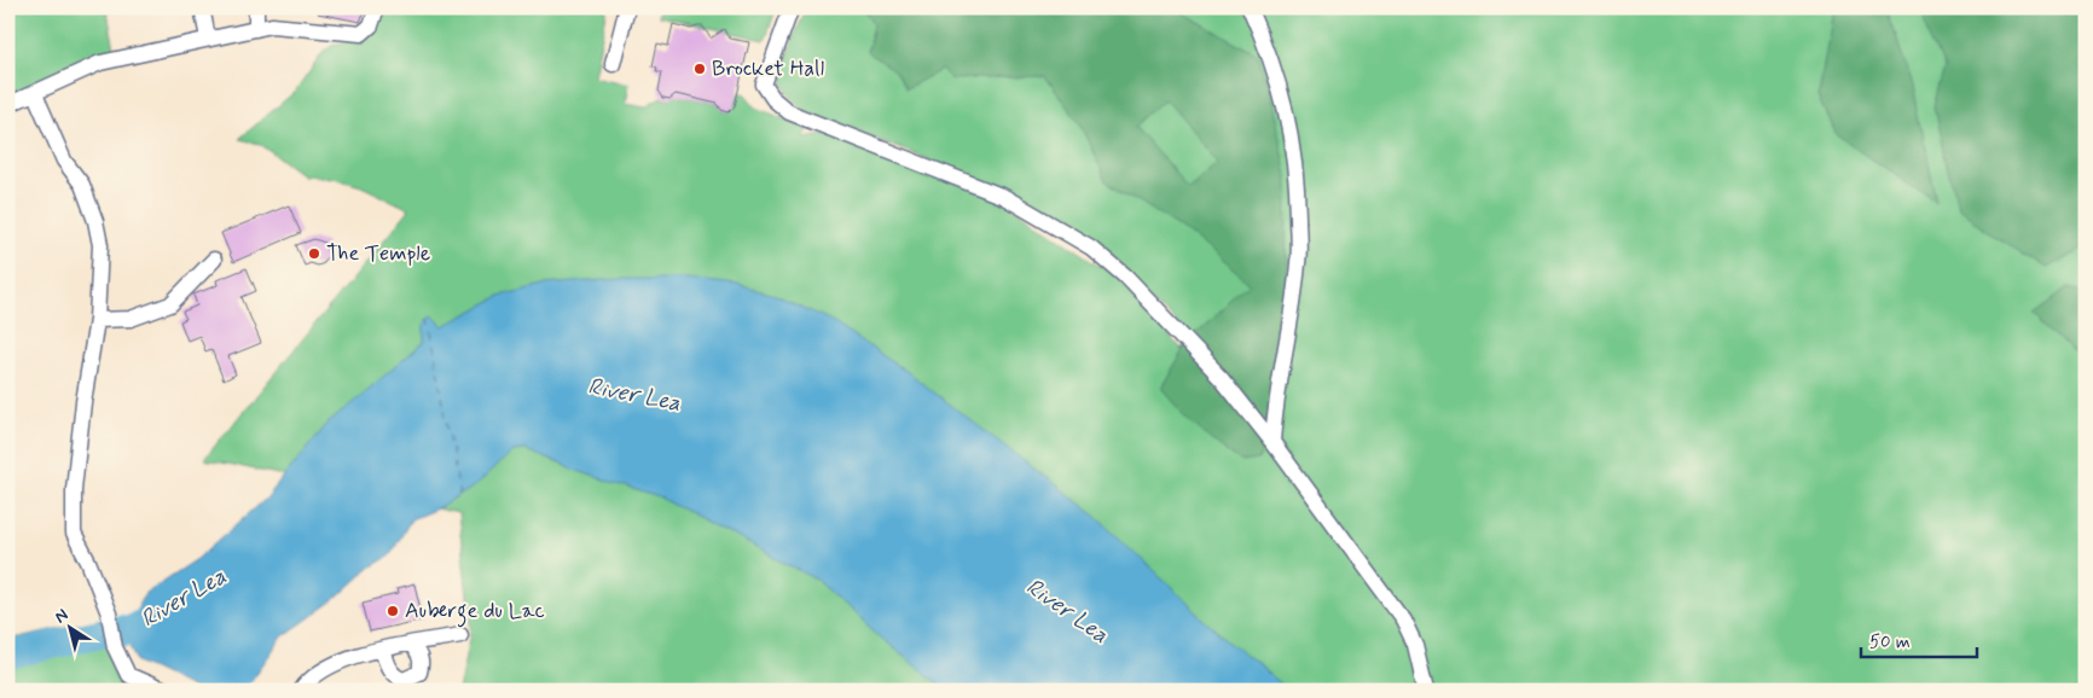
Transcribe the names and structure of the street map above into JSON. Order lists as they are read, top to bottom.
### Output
{
  "water": ["River Lea"],
  "places": ["Brocket Hall", "The Temple", "Auberge du Lac"],
  "scale_bar": "50 m",
  "north": "top left"
}
